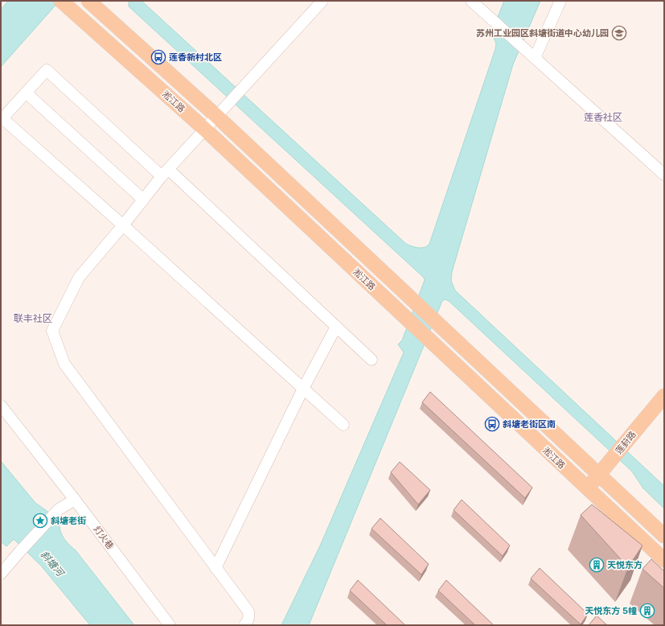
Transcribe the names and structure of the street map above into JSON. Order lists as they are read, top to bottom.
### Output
{
  "streets": {
    "main road": ["淞江路", "莲葑路"],
    "street": ["灯火巷"]
  },
  "crossings": [
    ["淞江路", "莲葑路"]
  ],
  "districts": ["莲香社区", "联丰社区"],
  "water": ["斜塘河"],
  "places": {
    "school or university": ["苏州工业园区斜塘街道中心幼儿园"],
    "bus stop": ["莲香新村北区", "斜塘老街区南"],
    "place": ["斜塘老街"],
    "building": ["天悦东方", "天悦东方 5幢"]
  }
}
